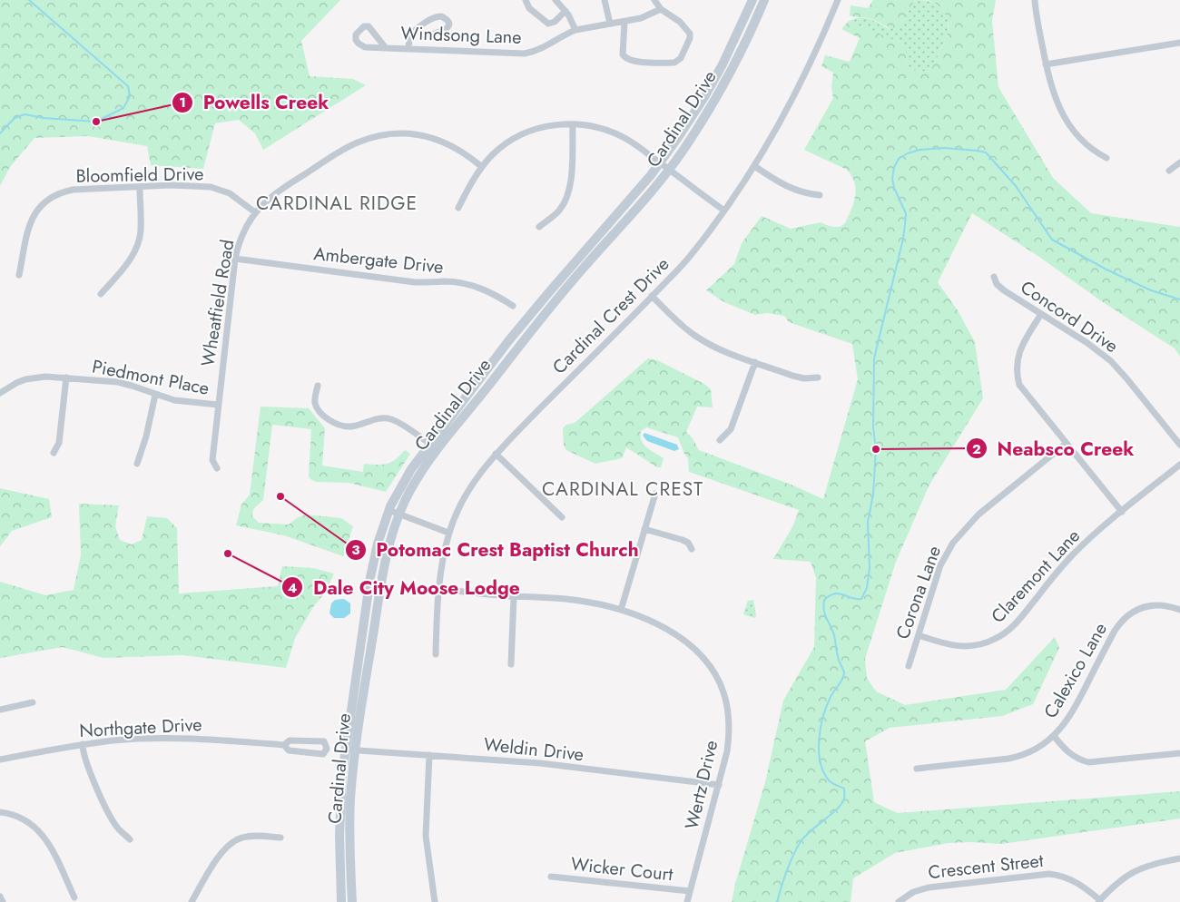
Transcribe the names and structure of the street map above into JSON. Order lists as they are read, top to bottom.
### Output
{
  "streets": {
    "main road": ["Cardinal Drive"],
    "street": [
      "Windsong Lane",
      "Bloomfield Drive",
      "Ambergate Drive",
      "Wheatfield Road",
      "Cardinal Crest Drive",
      "Concord Drive",
      "Piedmont Place",
      "Claremont Lane",
      "Corona Lane",
      "Calexico Lane",
      "Northgate Drive",
      "Weldin Drive",
      "Wertz Drive",
      "Crescent Street",
      "Wicker Court"
    ]
  },
  "crossings": [
    ["Cardinal Drive", "Weldin Drive"],
    ["Bloomfield Drive", "Wheatfield Road"],
    ["Ambergate Drive", "Wheatfield Road"],
    ["Wheatfield Road", "Piedmont Place"],
    ["Cardinal Crest Drive", "Wertz Drive"],
    ["Claremont Lane", "Corona Lane"],
    ["Weldin Drive", "Wertz Drive"],
    ["Wertz Drive", "Wicker Court"]
  ],
  "districts": ["CARDINAL RIDGE", "CARDINAL CREST"],
  "places": [
    "Powells Creek",
    "Neabsco Creek",
    "Potomac Crest Baptist Church",
    "Dale City Moose Lodge"
  ]
}
